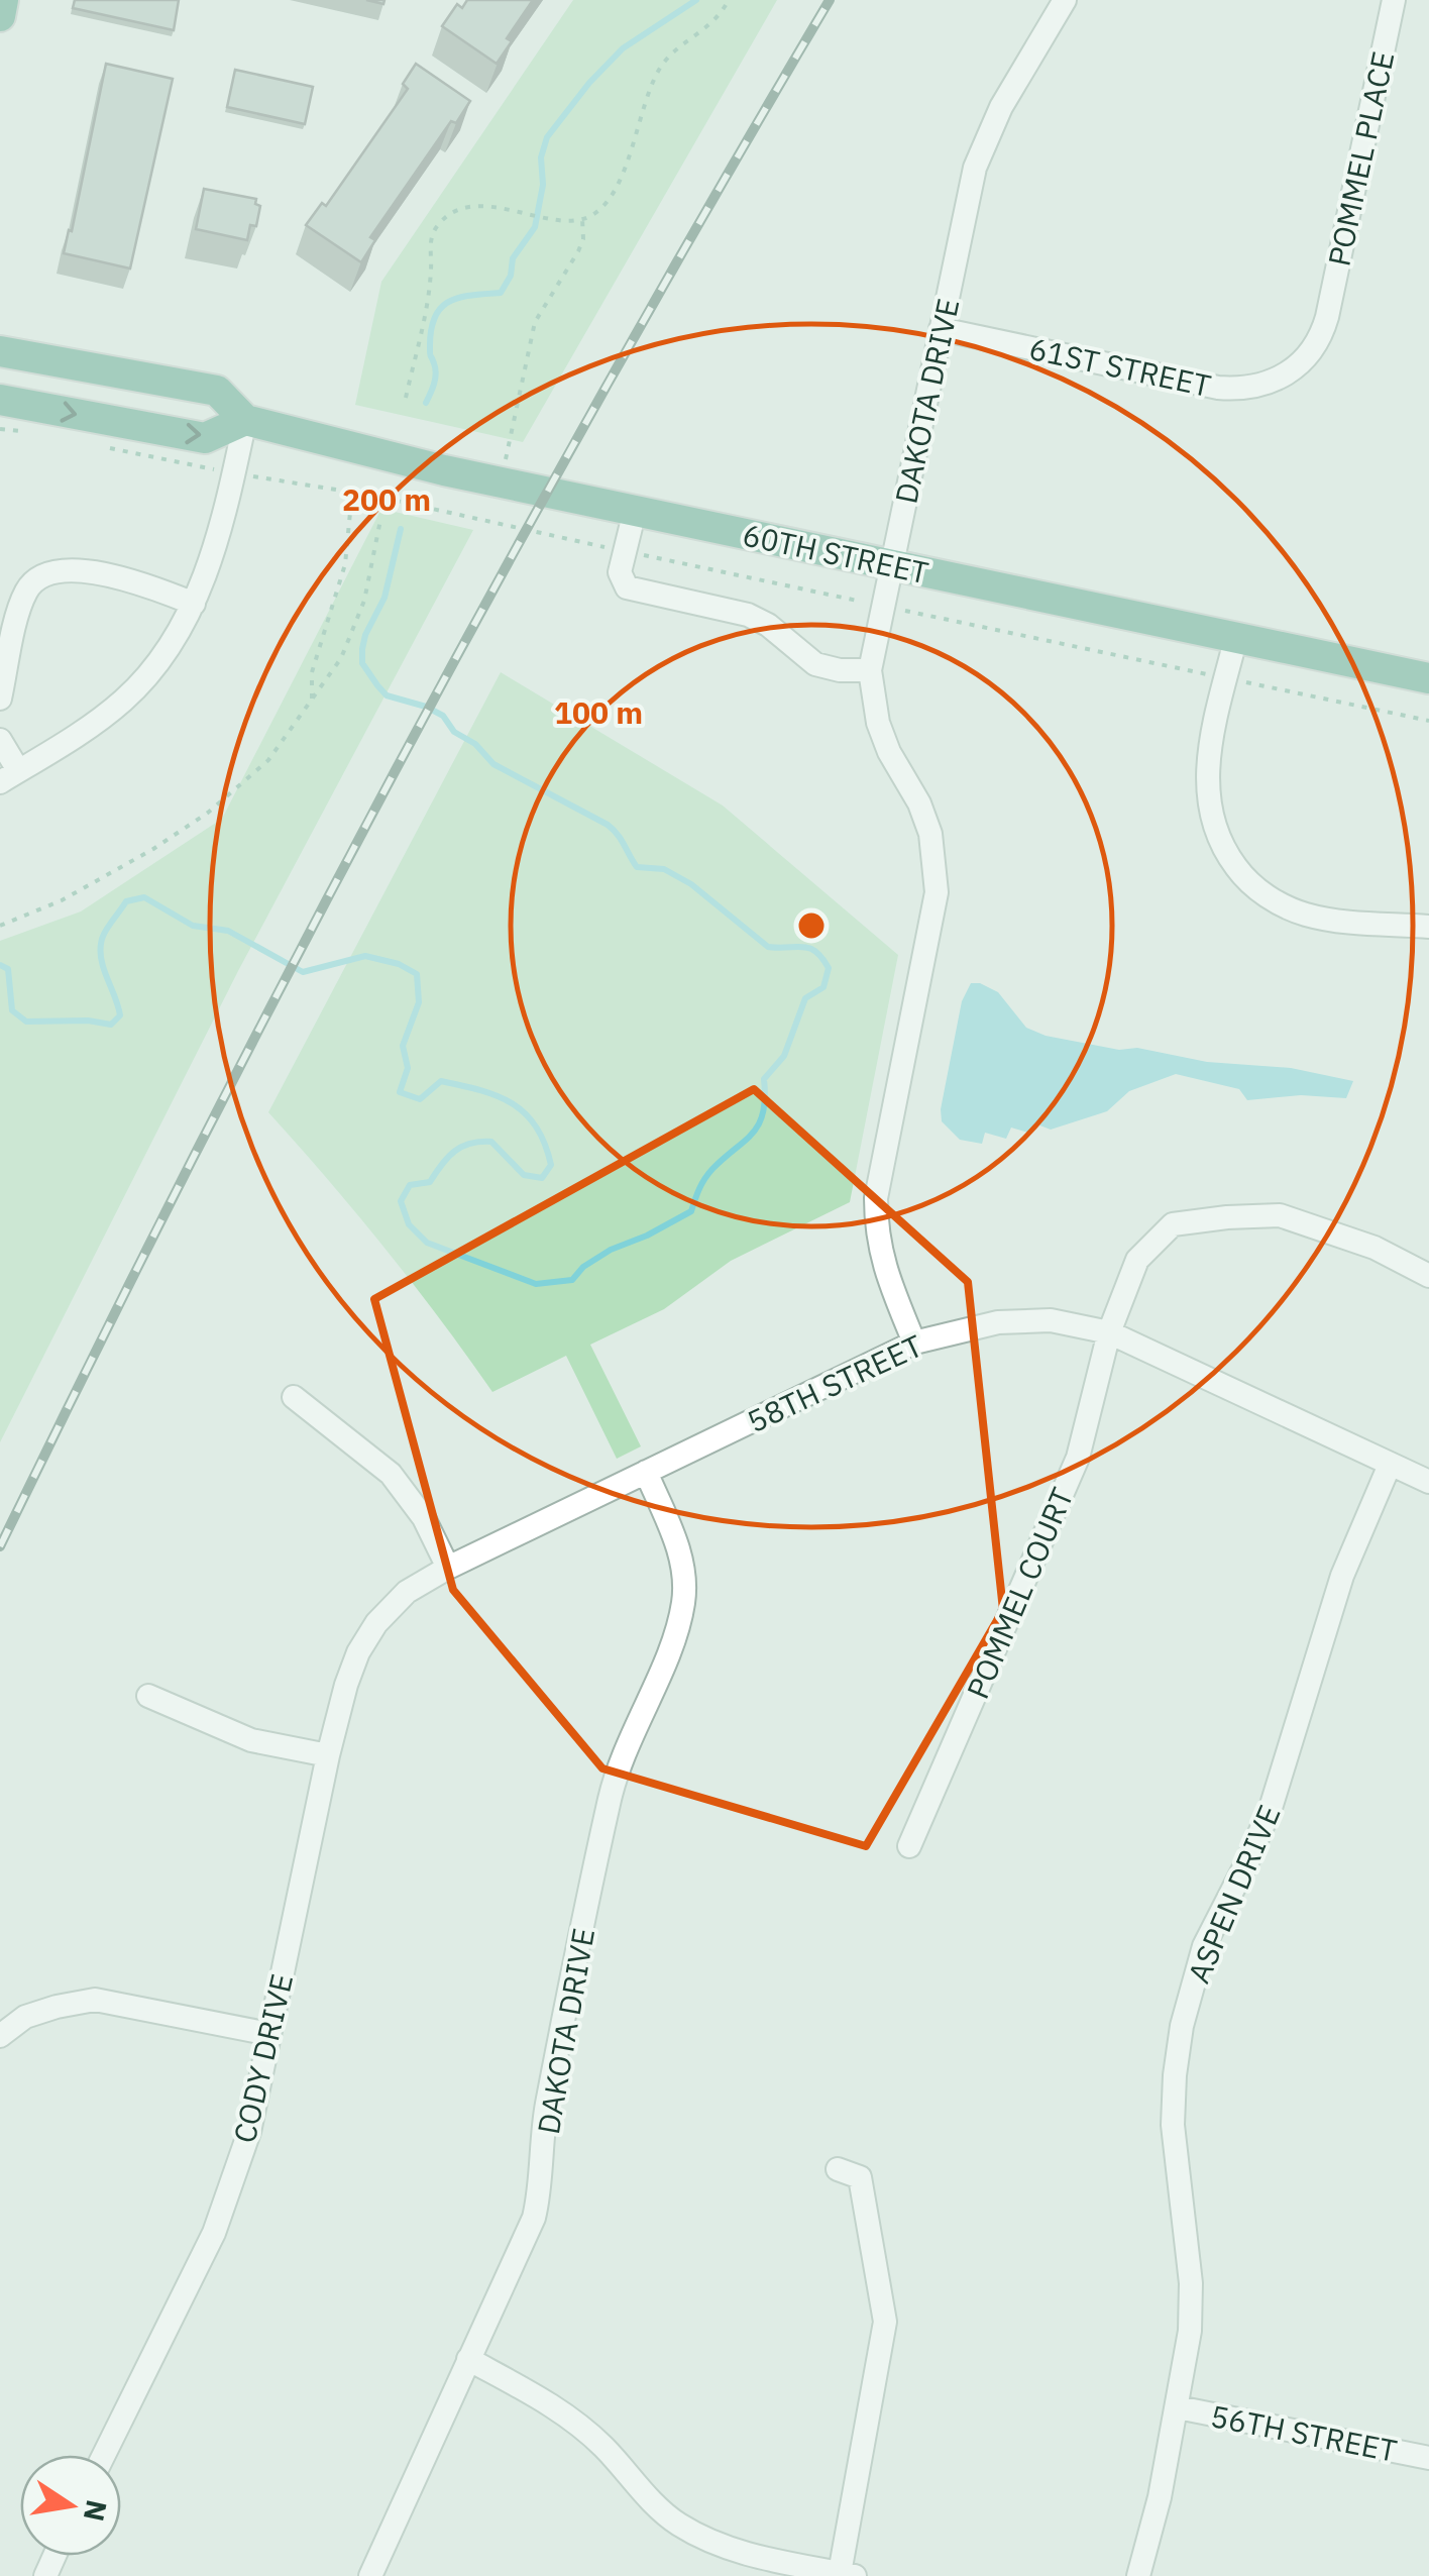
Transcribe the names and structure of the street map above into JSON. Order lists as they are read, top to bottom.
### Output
{
  "streets": {
    "main road": ["60TH STREET"],
    "street": [
      "POMMEL PLACE",
      "61ST STREET",
      "DAKOTA DRIVE",
      "58TH STREET",
      "POMMEL COURT",
      "ASPEN DRIVE",
      "CODY DRIVE",
      "56TH STREET"
    ]
  },
  "crossings": [
    ["POMMEL PLACE", "61ST STREET"],
    ["61ST STREET", "DAKOTA DRIVE"],
    ["DAKOTA DRIVE", "60TH STREET"],
    ["DAKOTA DRIVE", "58TH STREET"],
    ["58TH STREET", "POMMEL COURT"],
    ["58TH STREET", "ASPEN DRIVE"],
    ["58TH STREET", "CODY DRIVE"],
    ["ASPEN DRIVE", "56TH STREET"]
  ],
  "north": "right",
  "rings": ["200 m", "100 m"]
}
